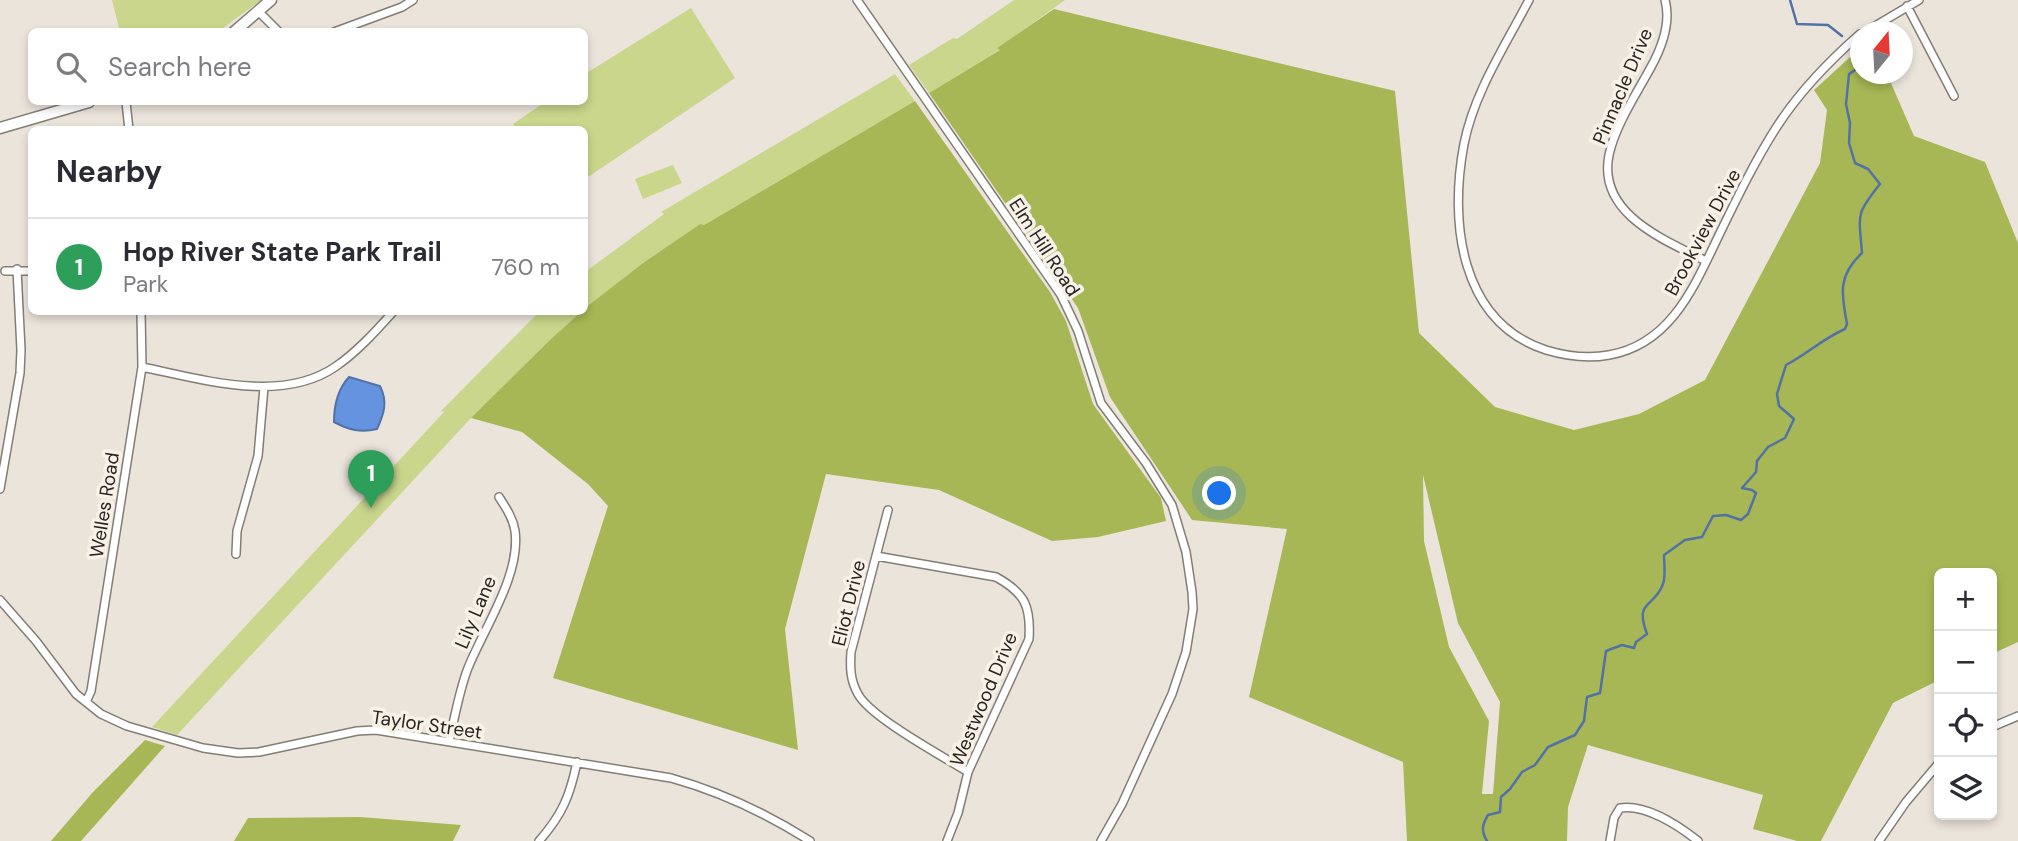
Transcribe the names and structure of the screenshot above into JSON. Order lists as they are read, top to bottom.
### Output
{
  "streets": {
    "street": [
      "Pinnacle Drive",
      "Brookview Drive",
      "Elm Hill Road",
      "Welles Road",
      "Eliot Drive",
      "Lily Lane",
      "Westwood Drive",
      "Taylor Street"
    ]
  },
  "crossings": [
    ["Pinnacle Drive", "Brookview Drive"],
    ["Welles Road", "Taylor Street"],
    ["Eliot Drive", "Westwood Drive"],
    ["Lily Lane", "Taylor Street"]
  ],
  "north": "top",
  "page": {
    "search": "Search here",
    "heading": "Nearby",
    "list": [
      {
        "mark": "1",
        "name": "Hop River State Park Trail",
        "note": "Park",
        "value": "760 m"
      }
    ],
    "pins": "1",
    "map_buttons": ["+", "−"]
  }
}
